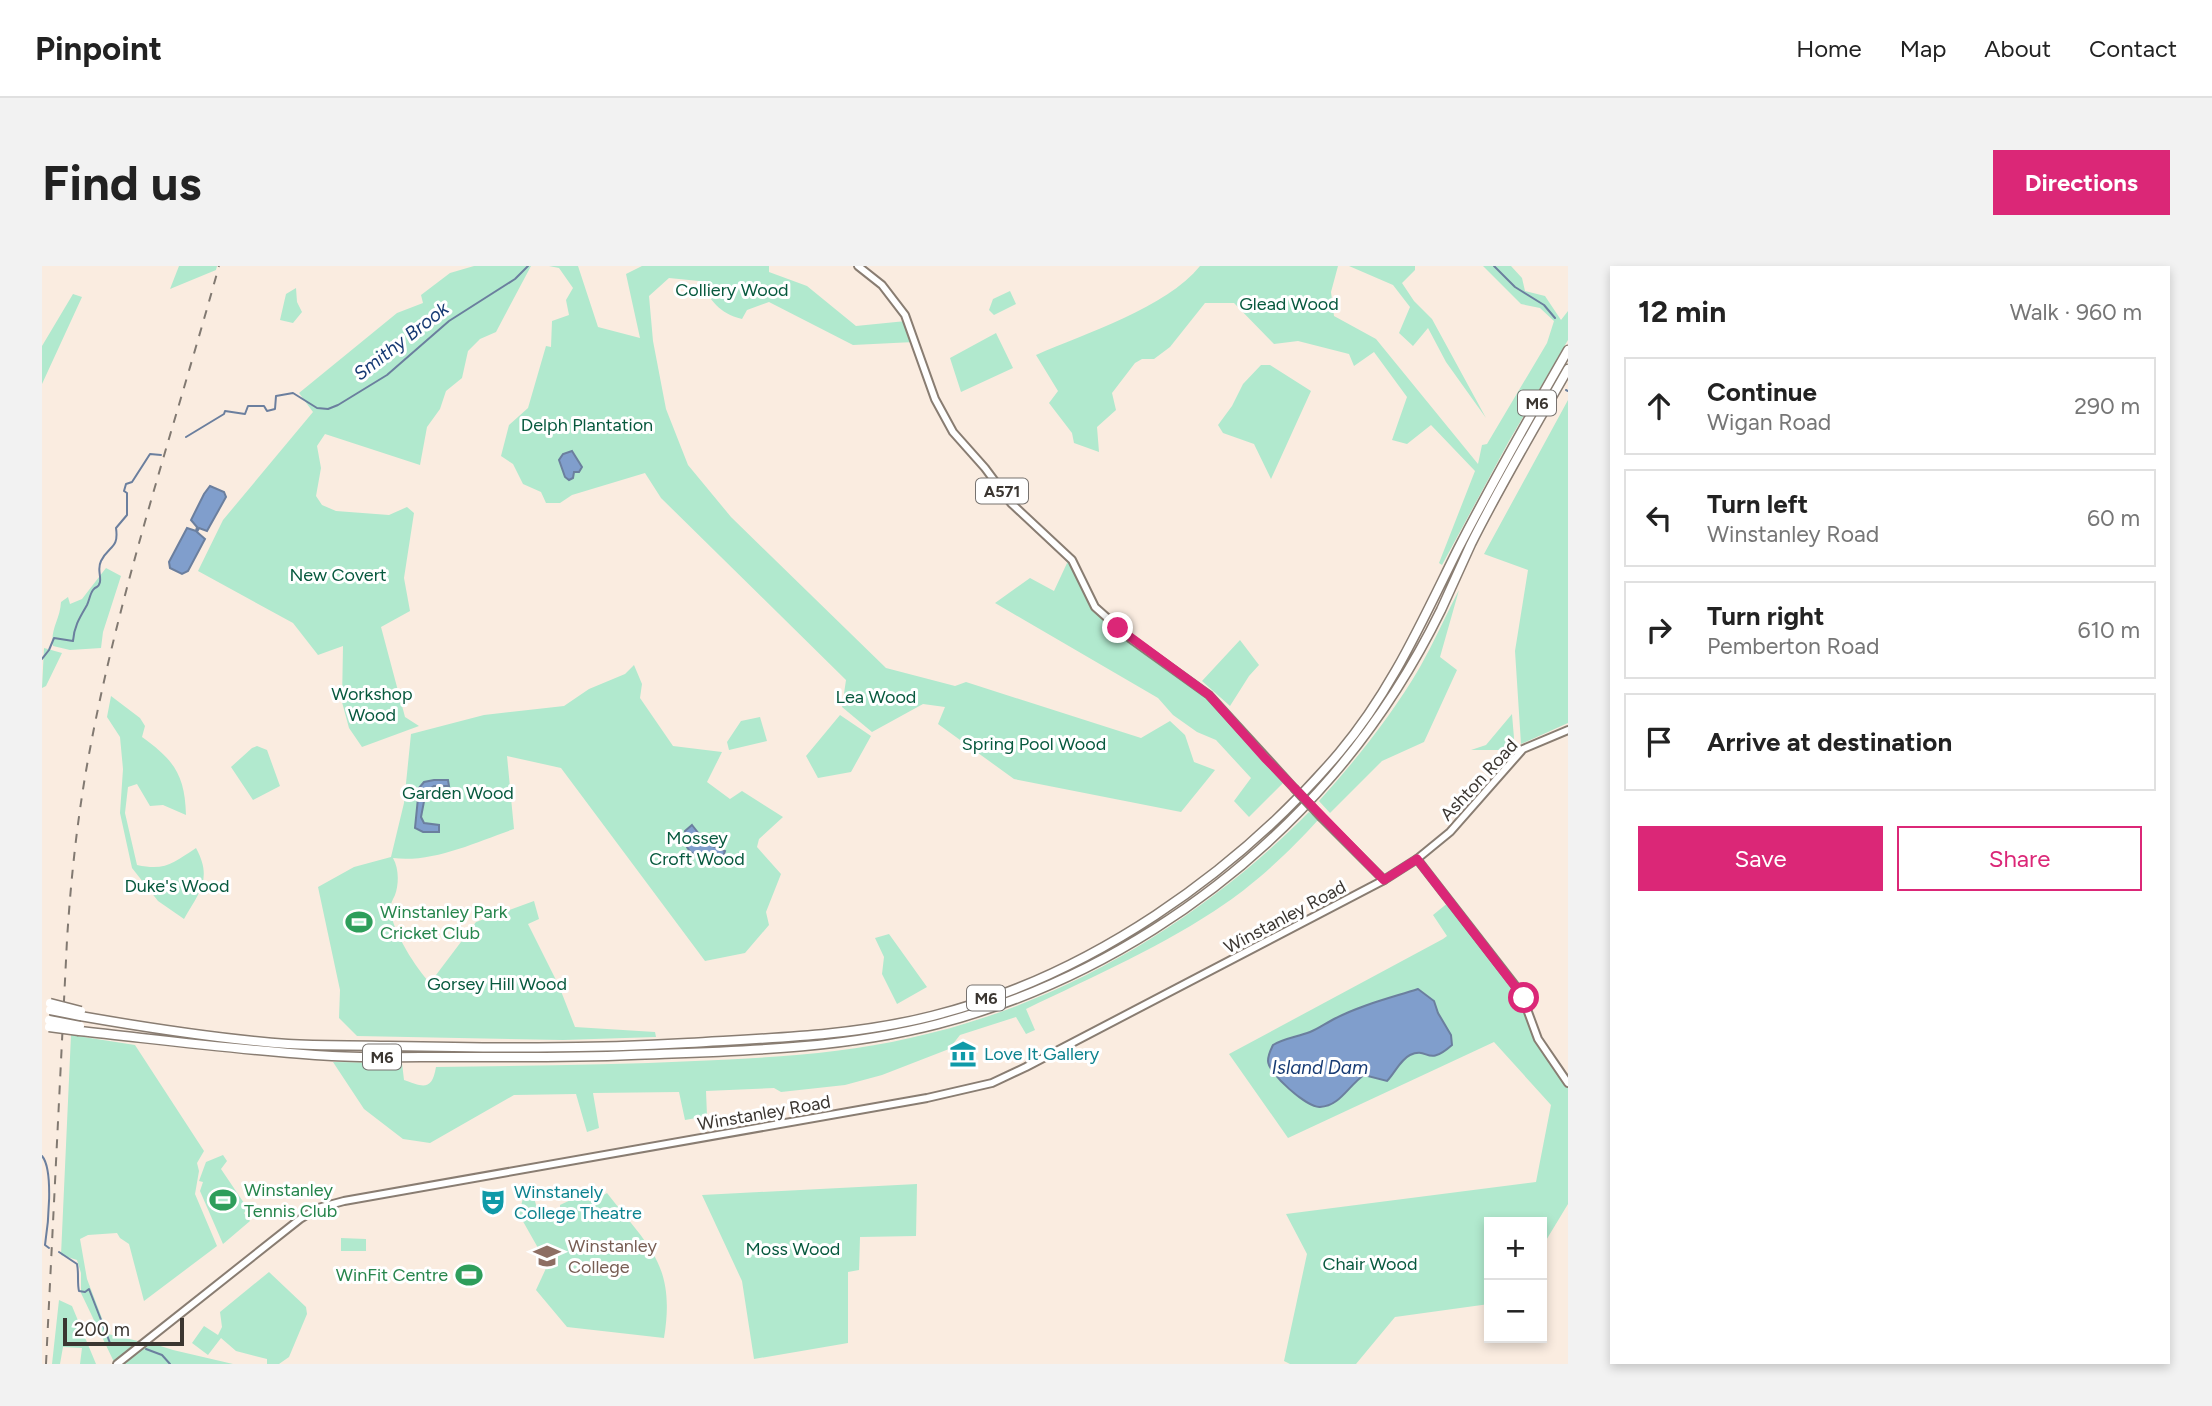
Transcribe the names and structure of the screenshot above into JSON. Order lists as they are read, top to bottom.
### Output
{
  "streets": {
    "highway": ["M6"],
    "street": ["A571", "Ashton Road", "Winstanley Road"]
  },
  "crossings": [
    ["A571", "Winstanley Road"],
    ["Ashton Road", "Winstanley Road"]
  ],
  "water": ["Smithy Brook", "Island Dam"],
  "parks": [
    "Colliery Wood",
    "Glead Wood",
    "Delph Plantation",
    "New Covert",
    "Workshop Wood",
    "Lea Wood",
    "Spring Pool Wood",
    "Garden Wood",
    "Mossey Croft Wood",
    "Duke's Wood",
    "Gorsey Hill Wood",
    "Moss Wood",
    "Chair Wood"
  ],
  "places": {
    "sports": ["Winstanley Park Cricket Club", "Winstanley Tennis Club", "WinFit Centre"],
    "museum": ["Love It Gallery"],
    "theatre": ["Winstanely College Theatre"],
    "school or university": ["Winstanley College"]
  },
  "scale_bar": "200 m",
  "page": {
    "header": "Pinpoint",
    "nav": [
      "Home",
      "Map",
      "About",
      "Contact"
    ],
    "buttons": [
      "Directions",
      ["Save", "Share"]
    ],
    "title": "Find us",
    "heading": ["12 min", "Walk · 960 m"],
    "list": [
      ["Continue", "Wigan Road", "290 m"],
      ["Turn left", "Winstanley Road", "60 m"],
      ["Turn right", "Pemberton Road", "610 m"],
      "Arrive at destination"
    ],
    "map_buttons": ["+", "−"],
    "scale": "200 m"
  }
}
